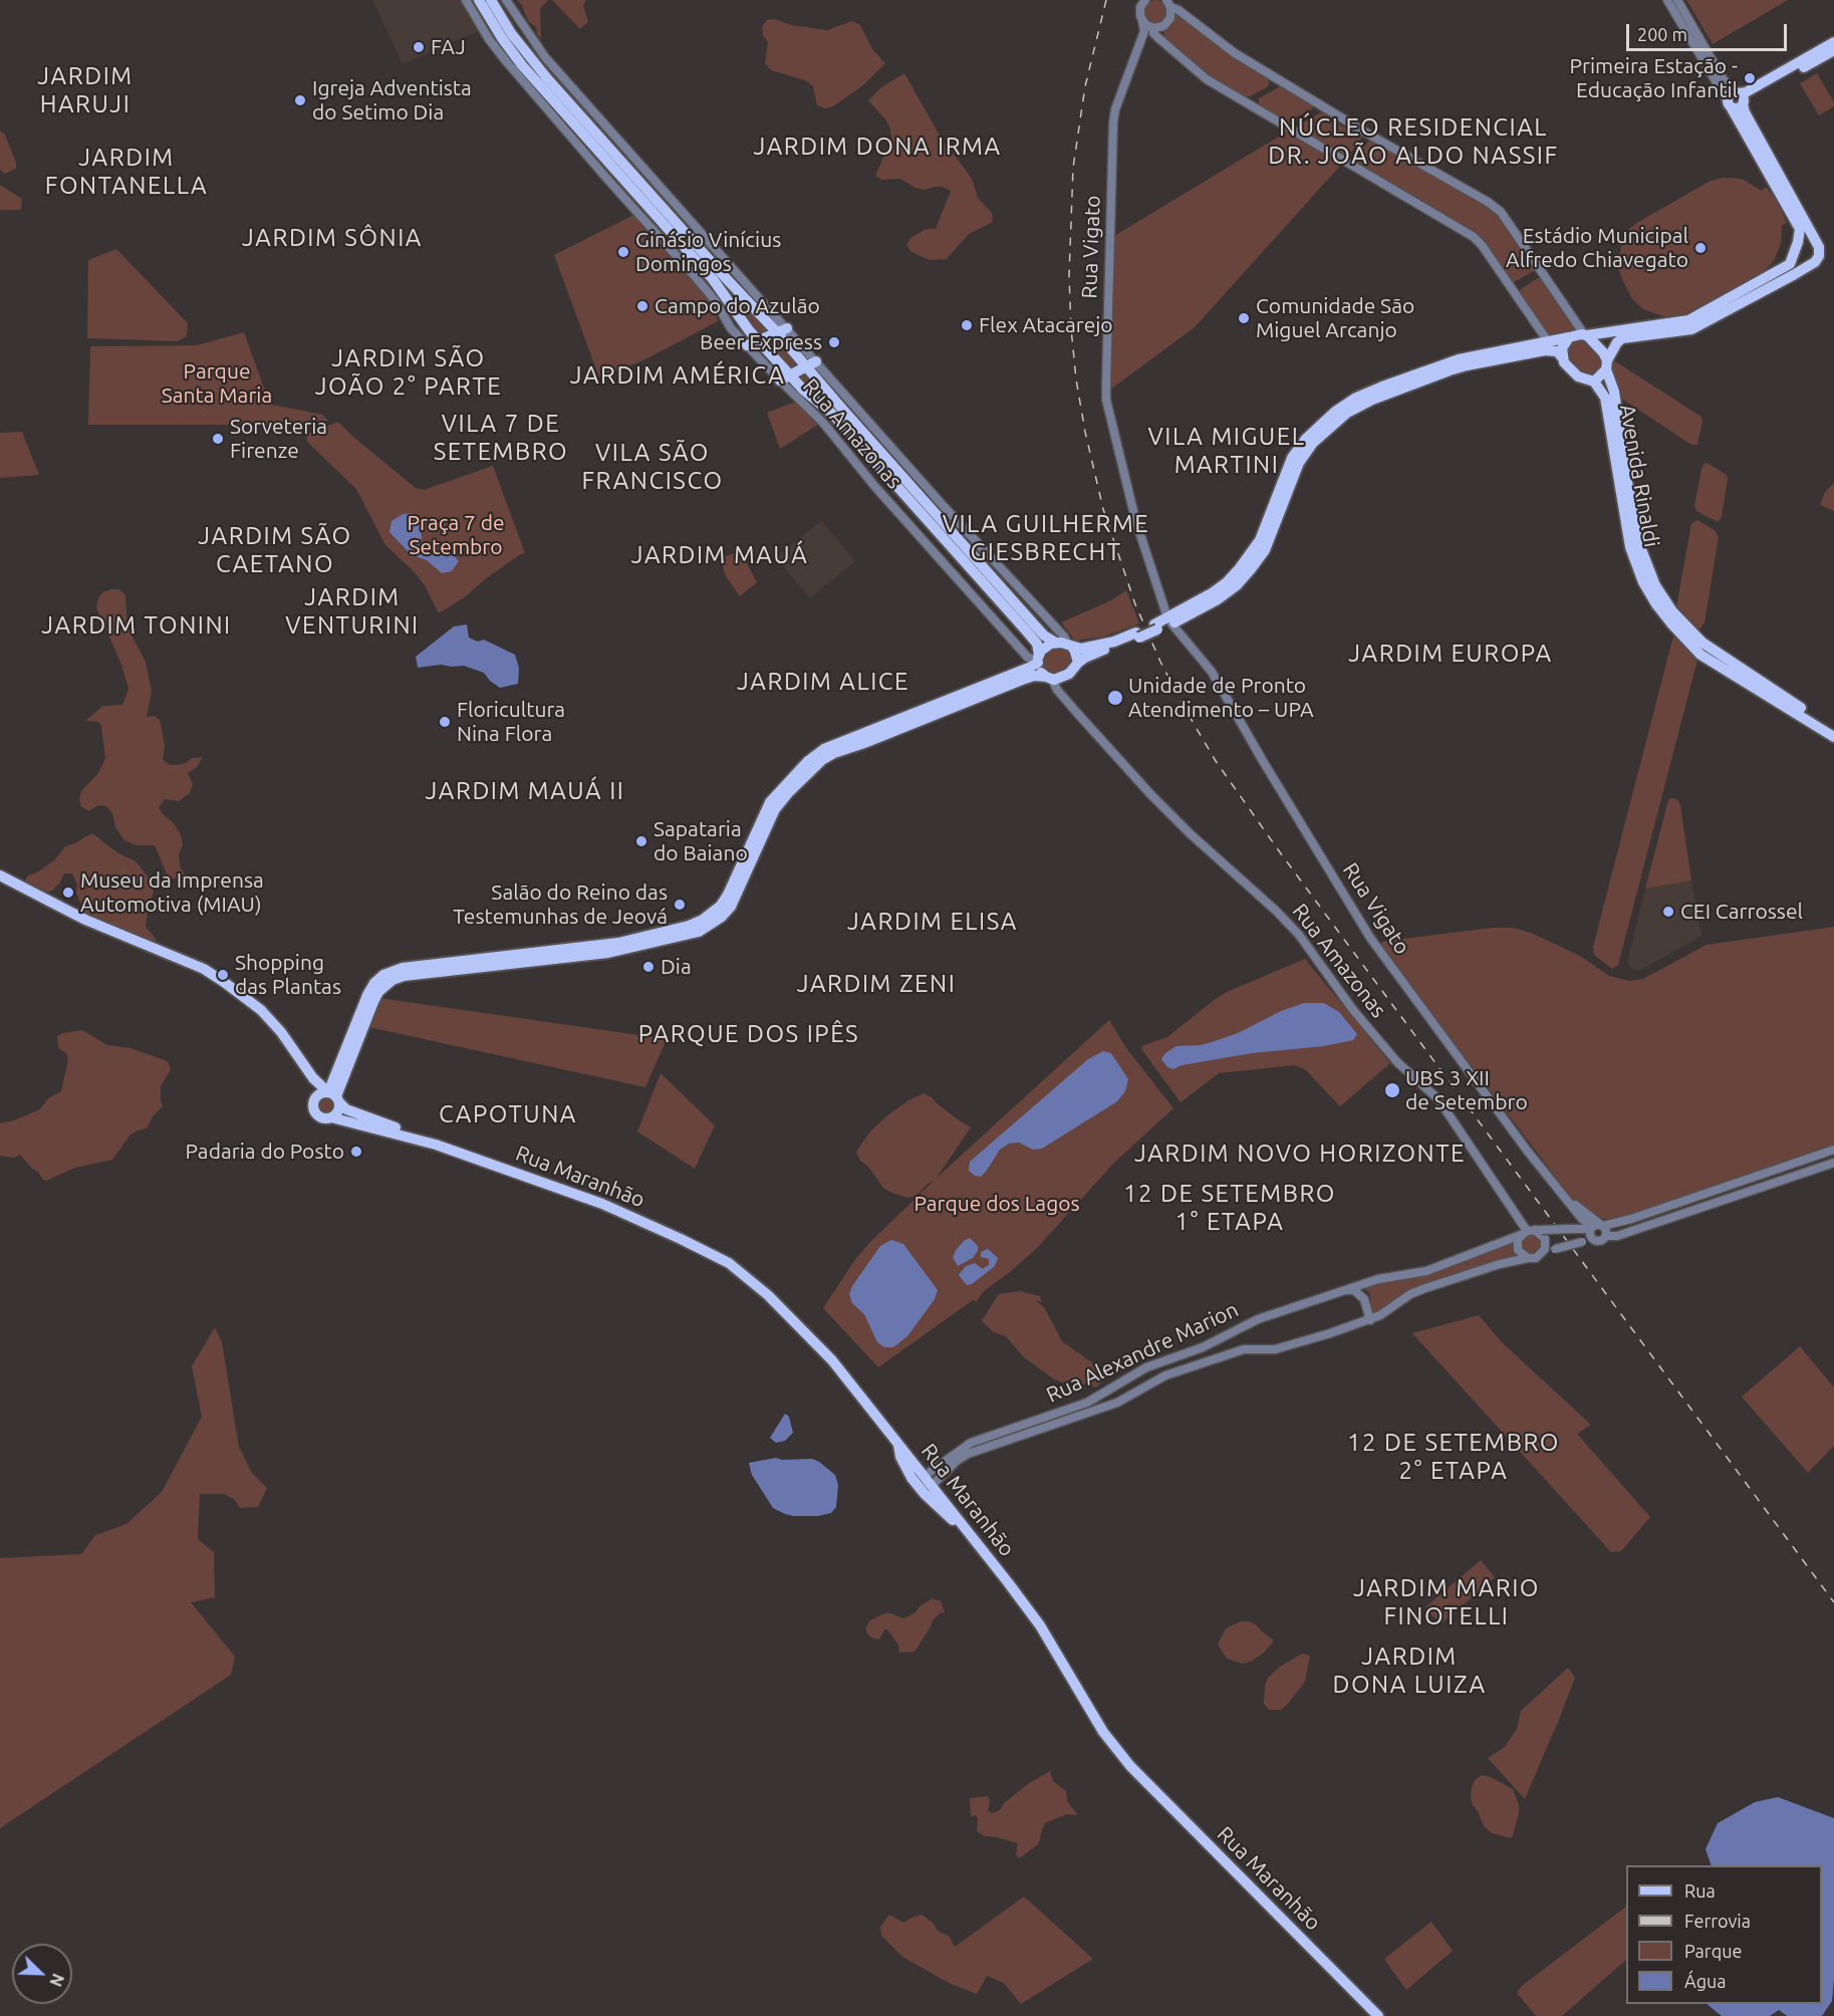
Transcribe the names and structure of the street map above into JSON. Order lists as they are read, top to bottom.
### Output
{
  "streets": {
    "main road": ["Avenida Rinaldi", "Rua Maranhão"],
    "street": ["Rua Vigato", "Rua Amazonas", "Rua Alexandre Marion"]
  },
  "crossings": [
    ["Rua Vigato", "Rua Alexandre Marion"],
    ["Rua Amazonas", "Rua Alexandre Marion"],
    ["Rua Maranhão", "Rua Alexandre Marion"]
  ],
  "districts": [
    "JARDIM HARUJI",
    "NÚCLEO RESIDENCIAL DR. JOÃO ALDO NASSIF",
    "JARDIM DONA IRMA",
    "JARDIM FONTANELLA",
    "JARDIM SÔNIA",
    "JARDIM SÃO JOÃO 2° PARTE",
    "JARDIM AMÉRICA",
    "VILA 7 DE SETEMBRO",
    "VILA MIGUEL MARTINI",
    "VILA SÃO FRANCISCO",
    "VILA GUILHERME GIESBRECHT",
    "JARDIM SÃO CAETANO",
    "JARDIM MAUÁ",
    "JARDIM VENTURINI",
    "JARDIM TONINI",
    "JARDIM EUROPA",
    "JARDIM ALICE",
    "JARDIM MAUÁ II",
    "JARDIM ELISA",
    "JARDIM ZENI",
    "PARQUE DOS IPÊS",
    "CAPOTUNA",
    "JARDIM NOVO HORIZONTE",
    "12 DE SETEMBRO 1° ETAPA",
    "12 DE SETEMBRO 2° ETAPA",
    "JARDIM MARIO FINOTELLI",
    "JARDIM DONA LUIZA"
  ],
  "parks": ["Parque Santa Maria", "Praça 7 de Setembro", "Parque dos Lagos"],
  "places": [
    "FAJ",
    "Primeira Estação - Educação Infantil",
    "Igreja Adventista do Setimo Dia",
    "Estádio Municipal Alfredo Chiavegato",
    "Ginásio Vinícius Domingos",
    "Campo do Azulão",
    "Comunidade São Miguel Arcanjo",
    "Flex Atacarejo",
    "Beer Express",
    "Sorveteria Firenze",
    "Unidade de Pronto Atendimento – UPA",
    "Floricultura Nina Flora",
    "Sapataria do Baiano",
    "Museu da Imprensa Automotiva (MIAU)",
    "Salão do Reino das Testemunhas de Jeová",
    "CEI Carrossel",
    "Dia",
    "Shopping das Plantas",
    "UBS 3 XII de Setembro",
    "Padaria do Posto"
  ],
  "legend": [
    "Rua",
    "Ferrovia",
    "Parque",
    "Água"
  ],
  "scale_bar": "200 m",
  "north": "bottom right"
}
